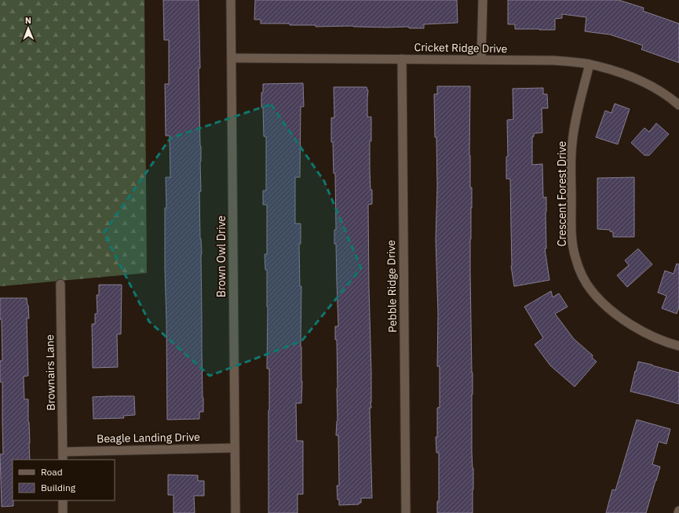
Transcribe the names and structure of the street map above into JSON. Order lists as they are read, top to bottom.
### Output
{
  "streets": {
    "street": [
      "Cricket Ridge Drive",
      "Crescent Forest Drive",
      "Brown Owl Drive",
      "Pebble Ridge Drive",
      "Brownairs Lane",
      "Beagle Landing Drive"
    ]
  },
  "crossings": [
    ["Cricket Ridge Drive", "Crescent Forest Drive"],
    ["Cricket Ridge Drive", "Brown Owl Drive"],
    ["Cricket Ridge Drive", "Pebble Ridge Drive"],
    ["Brown Owl Drive", "Beagle Landing Drive"],
    ["Brownairs Lane", "Beagle Landing Drive"]
  ],
  "legend": ["Road", "Building"],
  "north": "top"
}
